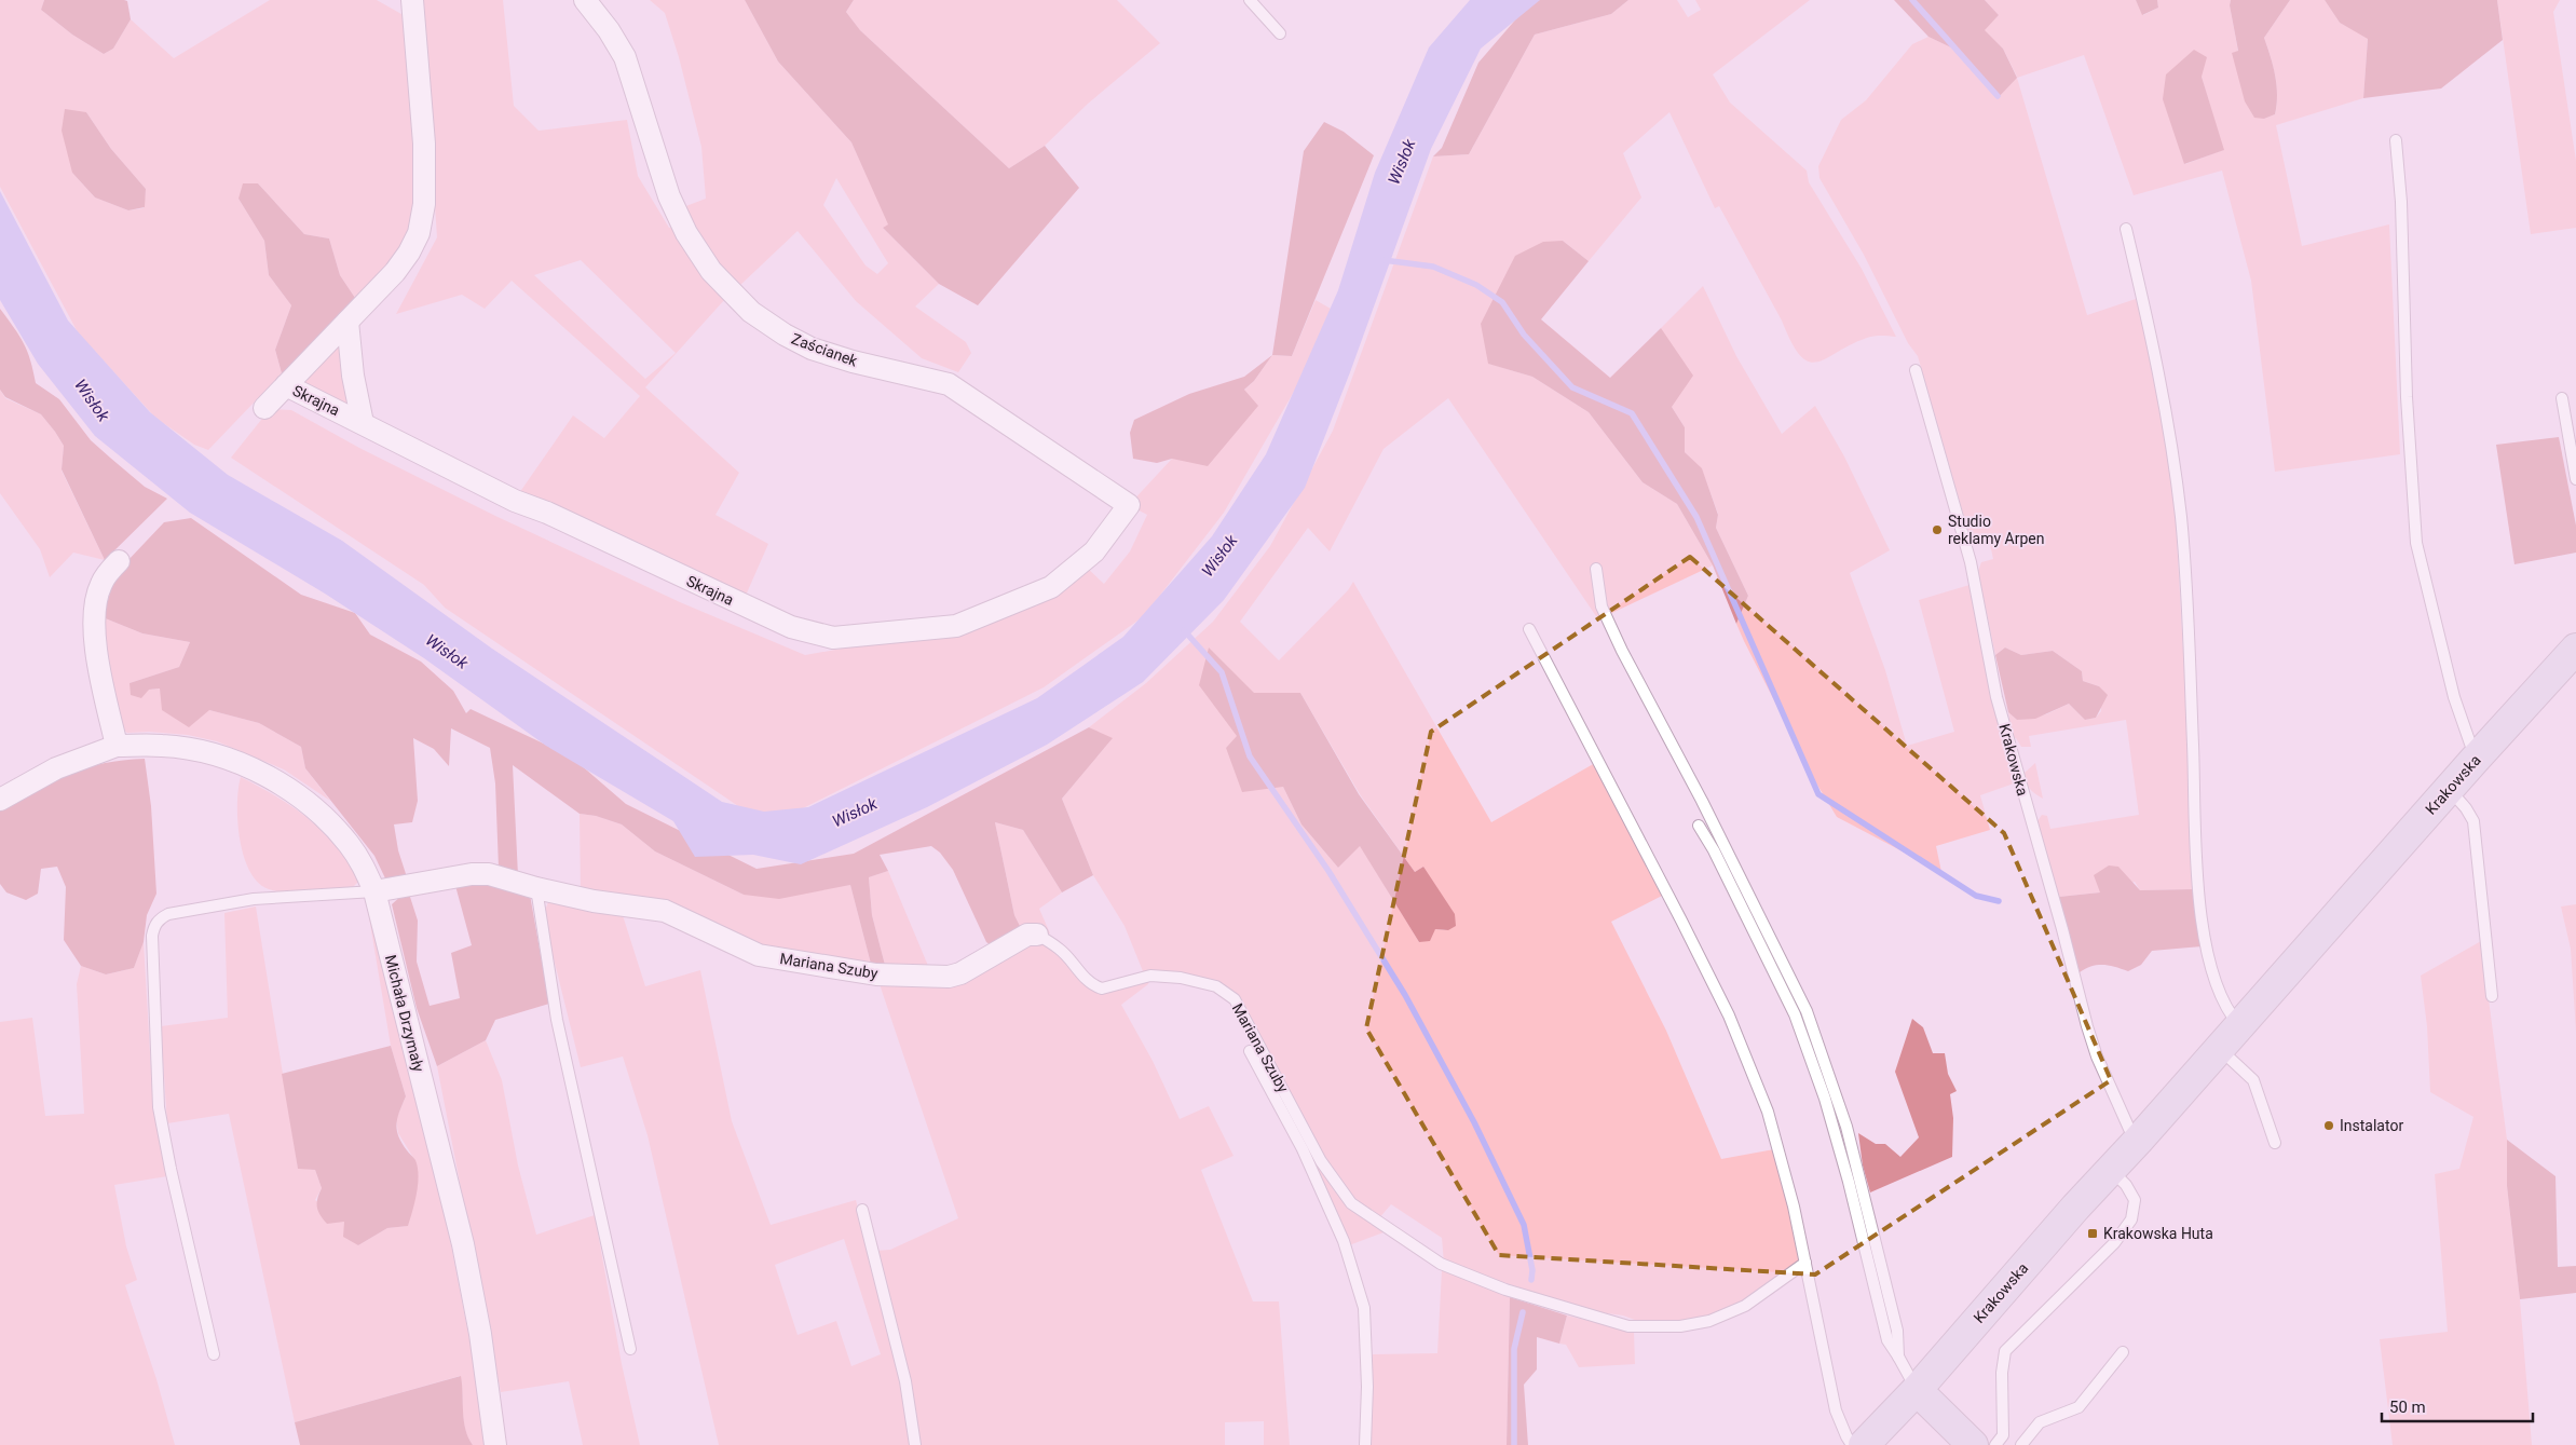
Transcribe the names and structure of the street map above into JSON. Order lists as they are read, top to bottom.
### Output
{
  "streets": {
    "main road": ["Krakowska"],
    "street": [
      "Zaścianek",
      "Skrajna",
      "Mariana Szuby",
      "Michała Drzymały"
    ]
  },
  "crossings": [
    ["Zaścianek", "Skrajna"],
    ["Mariana Szuby", "Michała Drzymały"]
  ],
  "water": ["Wisłok"],
  "places": {
    "other": ["Studio reklamy Arpen", "Instalator"],
    "transit": ["Krakowska Huta"]
  },
  "scale_bar": "50 m"
}
